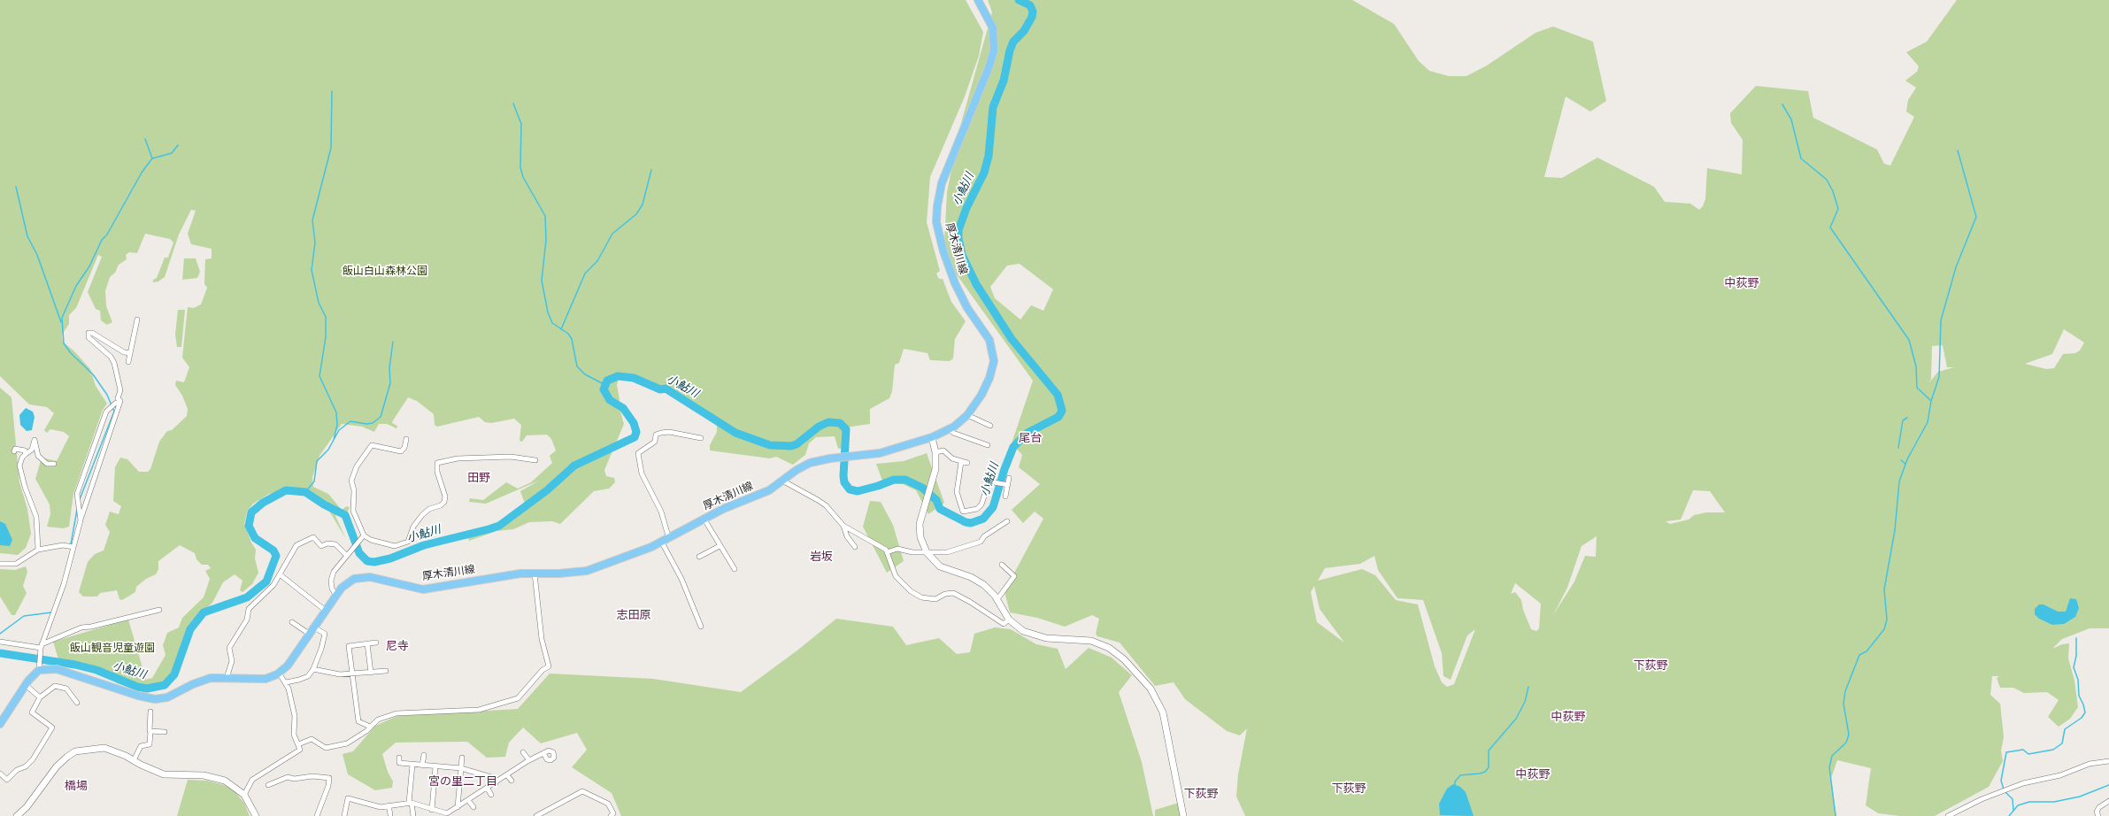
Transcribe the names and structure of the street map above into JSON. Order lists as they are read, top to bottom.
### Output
{
  "streets": {
    "main road": ["厚木清川線"]
  },
  "districts": [
    "中荻野",
    "尾台",
    "田野",
    "岩坂",
    "志田原",
    "尼寺",
    "下荻野",
    "中荻野",
    "中荻野",
    "宮の里二丁目",
    "橋場",
    "下荻野",
    "下荻野"
  ],
  "water": ["小鮎川"],
  "parks": ["飯山白山森林公園", "飯山観音児童遊園"]
}
